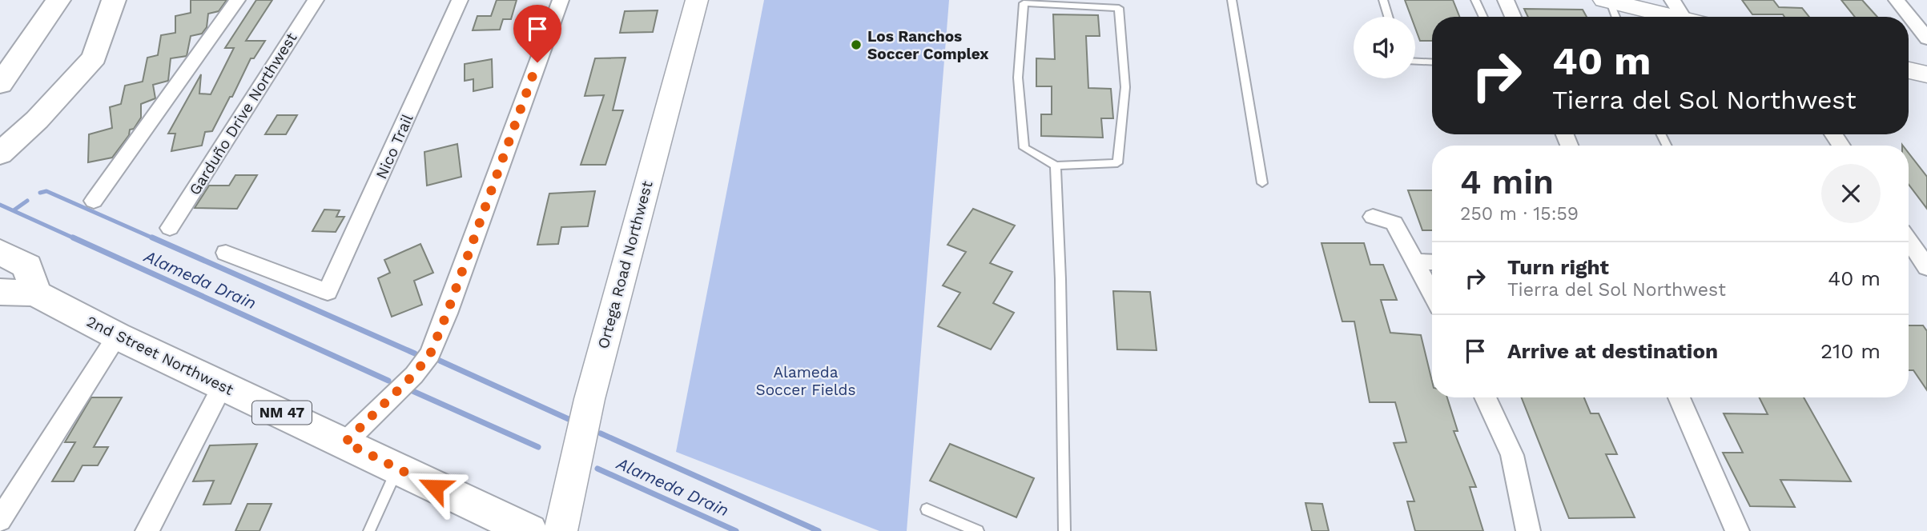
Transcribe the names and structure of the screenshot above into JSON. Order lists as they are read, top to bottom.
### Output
{
  "streets": {
    "main road": ["2nd Street Northwest", "NM 47"],
    "street": ["Garduño Drive Northwest", "Nico Trail", "Ortega Road Northwest"]
  },
  "water": ["Alameda Drain"],
  "parks": ["Alameda Soccer Fields"],
  "places": ["Los Ranchos Soccer Complex"],
  "page": {
    "turn": ["40 m", "Tierra del Sol Northwest"],
    "heading": ["4 min", "250 m · 15:59"],
    "list": [
      {
        "name": "Turn right",
        "note": "Tierra del Sol Northwest",
        "value": "40 m"
      },
      {
        "name": "Arrive at destination",
        "value": "210 m"
      }
    ]
  }
}
